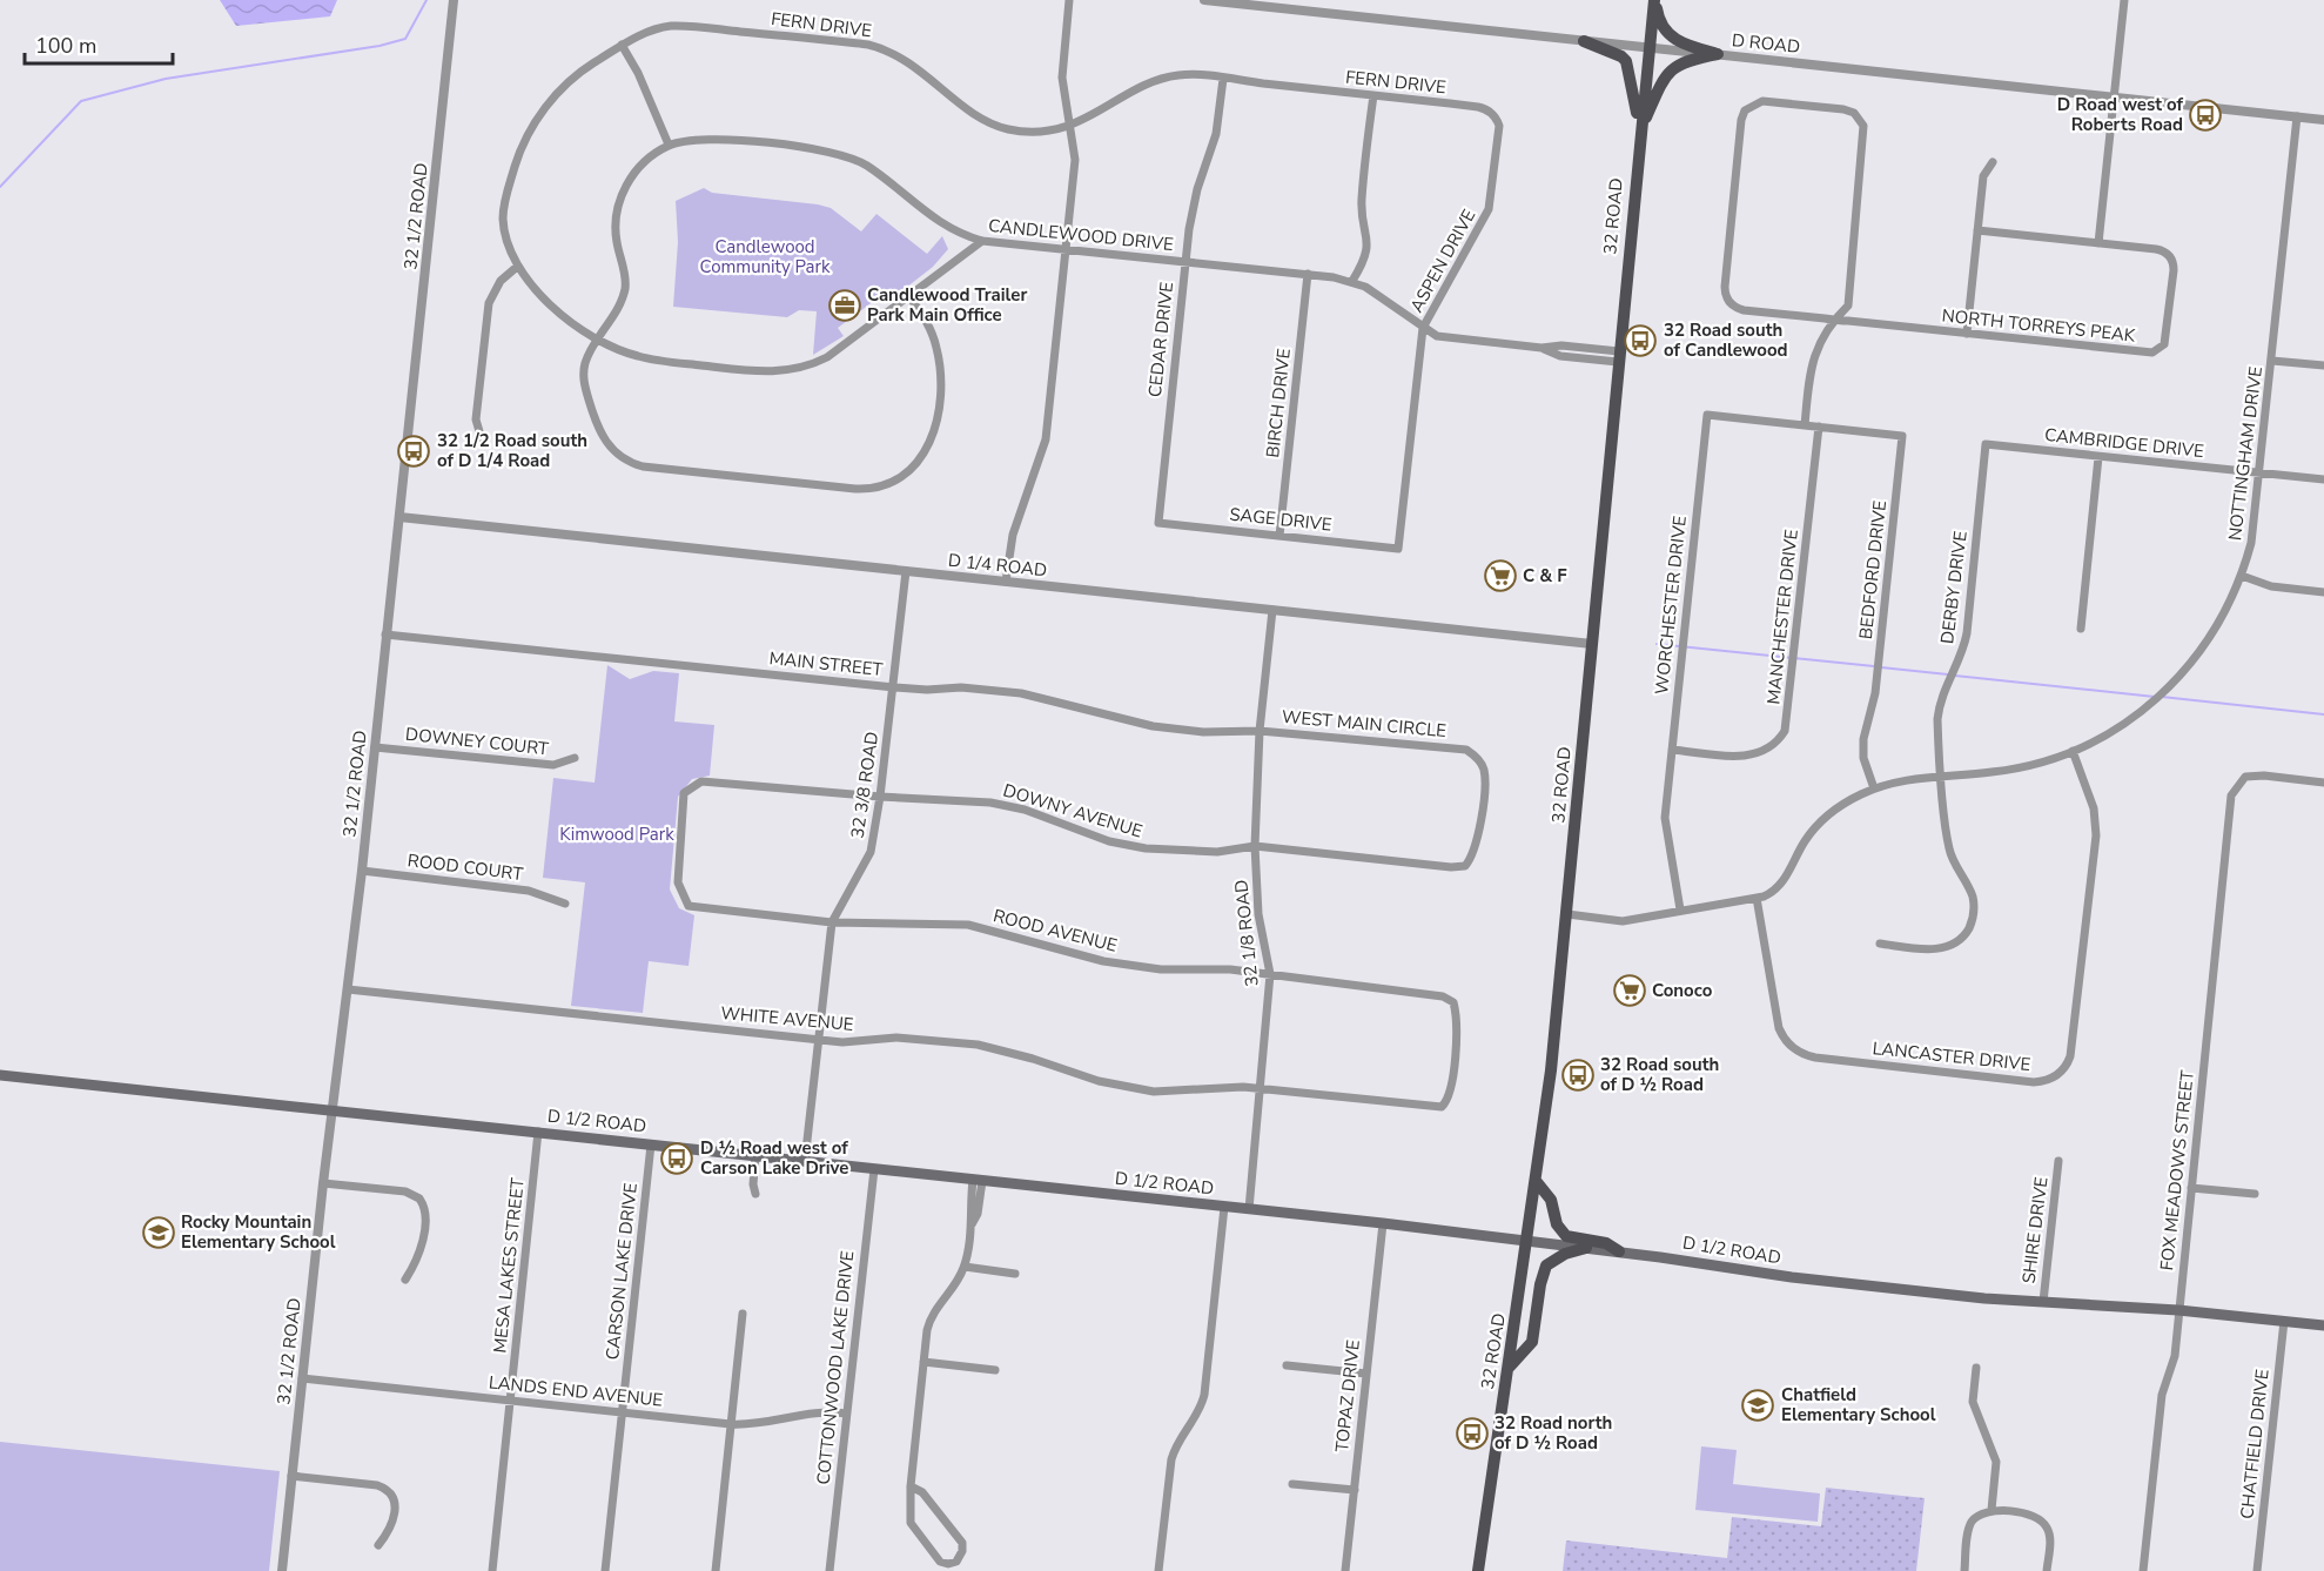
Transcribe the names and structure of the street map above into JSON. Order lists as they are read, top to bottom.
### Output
{
  "streets": {
    "main road": ["32 ROAD", "D 1/2 ROAD"],
    "street": [
      "FERN DRIVE",
      "D ROAD",
      "32 1/2 ROAD",
      "CANDLEWOOD DRIVE",
      "ASPEN DRIVE",
      "NORTH TORREYS PEAK",
      "CEDAR DRIVE",
      "BIRCH DRIVE",
      "CAMBRIDGE DRIVE",
      "NOTTINGHAM DRIVE",
      "SAGE DRIVE",
      "D 1/4 ROAD",
      "BEDFORD DRIVE",
      "DERBY DRIVE",
      "WORCHESTER DRIVE",
      "MANCHESTER DRIVE",
      "MAIN STREET",
      "WEST MAIN CIRCLE",
      "DOWNEY COURT",
      "32 3/8 ROAD",
      "DOWNY AVENUE",
      "ROOD COURT",
      "ROOD AVENUE",
      "32 1/8 ROAD",
      "WHITE AVENUE",
      "LANCASTER DRIVE",
      "FOX MEADOWS STREET",
      "SHIRE DRIVE",
      "MESA LAKES STREET",
      "CARSON LAKE DRIVE",
      "COTTONWOOD LAKE DRIVE",
      "LANDS END AVENUE",
      "TOPAZ DRIVE",
      "CHATFIELD DRIVE"
    ]
  },
  "crossings": [
    ["FERN DRIVE", "CANDLEWOOD DRIVE"],
    ["FERN DRIVE", "ASPEN DRIVE"],
    ["FERN DRIVE", "CEDAR DRIVE"],
    ["D ROAD", "32 ROAD"],
    ["D ROAD", "NOTTINGHAM DRIVE"],
    ["32 1/2 ROAD", "D 1/4 ROAD"],
    ["32 1/2 ROAD", "MAIN STREET"],
    ["32 1/2 ROAD", "DOWNEY COURT"],
    ["32 1/2 ROAD", "ROOD COURT"],
    ["32 1/2 ROAD", "WHITE AVENUE"],
    ["32 1/2 ROAD", "D 1/2 ROAD"],
    ["32 1/2 ROAD", "LANDS END AVENUE"],
    ["32 ROAD", "CANDLEWOOD DRIVE"],
    ["32 ROAD", "NOTTINGHAM DRIVE"],
    ["32 ROAD", "D 1/4 ROAD"],
    ["32 ROAD", "D 1/2 ROAD"],
    ["CANDLEWOOD DRIVE", "ASPEN DRIVE"],
    ["CANDLEWOOD DRIVE", "CEDAR DRIVE"],
    ["CANDLEWOOD DRIVE", "BIRCH DRIVE"],
    ["ASPEN DRIVE", "SAGE DRIVE"],
    ["CEDAR DRIVE", "SAGE DRIVE"],
    ["BIRCH DRIVE", "SAGE DRIVE"],
    ["CAMBRIDGE DRIVE", "NOTTINGHAM DRIVE"],
    ["CAMBRIDGE DRIVE", "DERBY DRIVE"],
    ["NOTTINGHAM DRIVE", "BEDFORD DRIVE"],
    ["NOTTINGHAM DRIVE", "DERBY DRIVE"],
    ["NOTTINGHAM DRIVE", "WORCHESTER DRIVE"],
    ["NOTTINGHAM DRIVE", "LANCASTER DRIVE"],
    ["D 1/4 ROAD", "32 3/8 ROAD"],
    ["D 1/4 ROAD", "32 1/8 ROAD"],
    ["BEDFORD DRIVE", "WORCHESTER DRIVE"],
    ["BEDFORD DRIVE", "MANCHESTER DRIVE"],
    ["WORCHESTER DRIVE", "MANCHESTER DRIVE"],
    ["MAIN STREET", "WEST MAIN CIRCLE"],
    ["MAIN STREET", "32 3/8 ROAD"],
    ["MAIN STREET", "32 1/8 ROAD"],
    ["WEST MAIN CIRCLE", "DOWNY AVENUE"],
    ["WEST MAIN CIRCLE", "32 1/8 ROAD"],
    ["32 3/8 ROAD", "DOWNY AVENUE"],
    ["32 3/8 ROAD", "ROOD AVENUE"],
    ["32 3/8 ROAD", "WHITE AVENUE"],
    ["32 3/8 ROAD", "D 1/2 ROAD"],
    ["DOWNY AVENUE", "ROOD AVENUE"],
    ["DOWNY AVENUE", "32 1/8 ROAD"],
    ["ROOD AVENUE", "32 1/8 ROAD"],
    ["ROOD AVENUE", "WHITE AVENUE"],
    ["32 1/8 ROAD", "WHITE AVENUE"],
    ["32 1/8 ROAD", "D 1/2 ROAD"],
    ["D 1/2 ROAD", "FOX MEADOWS STREET"],
    ["D 1/2 ROAD", "SHIRE DRIVE"],
    ["D 1/2 ROAD", "MESA LAKES STREET"],
    ["D 1/2 ROAD", "CARSON LAKE DRIVE"],
    ["D 1/2 ROAD", "COTTONWOOD LAKE DRIVE"],
    ["D 1/2 ROAD", "TOPAZ DRIVE"],
    ["D 1/2 ROAD", "CHATFIELD DRIVE"],
    ["MESA LAKES STREET", "LANDS END AVENUE"],
    ["CARSON LAKE DRIVE", "LANDS END AVENUE"],
    ["COTTONWOOD LAKE DRIVE", "LANDS END AVENUE"]
  ],
  "parks": ["Candlewood Community Park", "Kimwood Park"],
  "places": {
    "bus stop": [
      "D Road west of Roberts Road",
      "32 Road south of Candlewood",
      "32 1/2 Road south of D 1/4 Road",
      "32 Road south of D ½ Road",
      "D ½ Road west of Carson Lake Drive",
      "32 Road north of D ½ Road"
    ],
    "office": ["Candlewood Trailer Park Main Office"],
    "supermarket": ["C & F", "Conoco"],
    "school or university": ["Rocky Mountain Elementary School", "Chatfield Elementary School"]
  },
  "scale_bar": "100 m"
}
